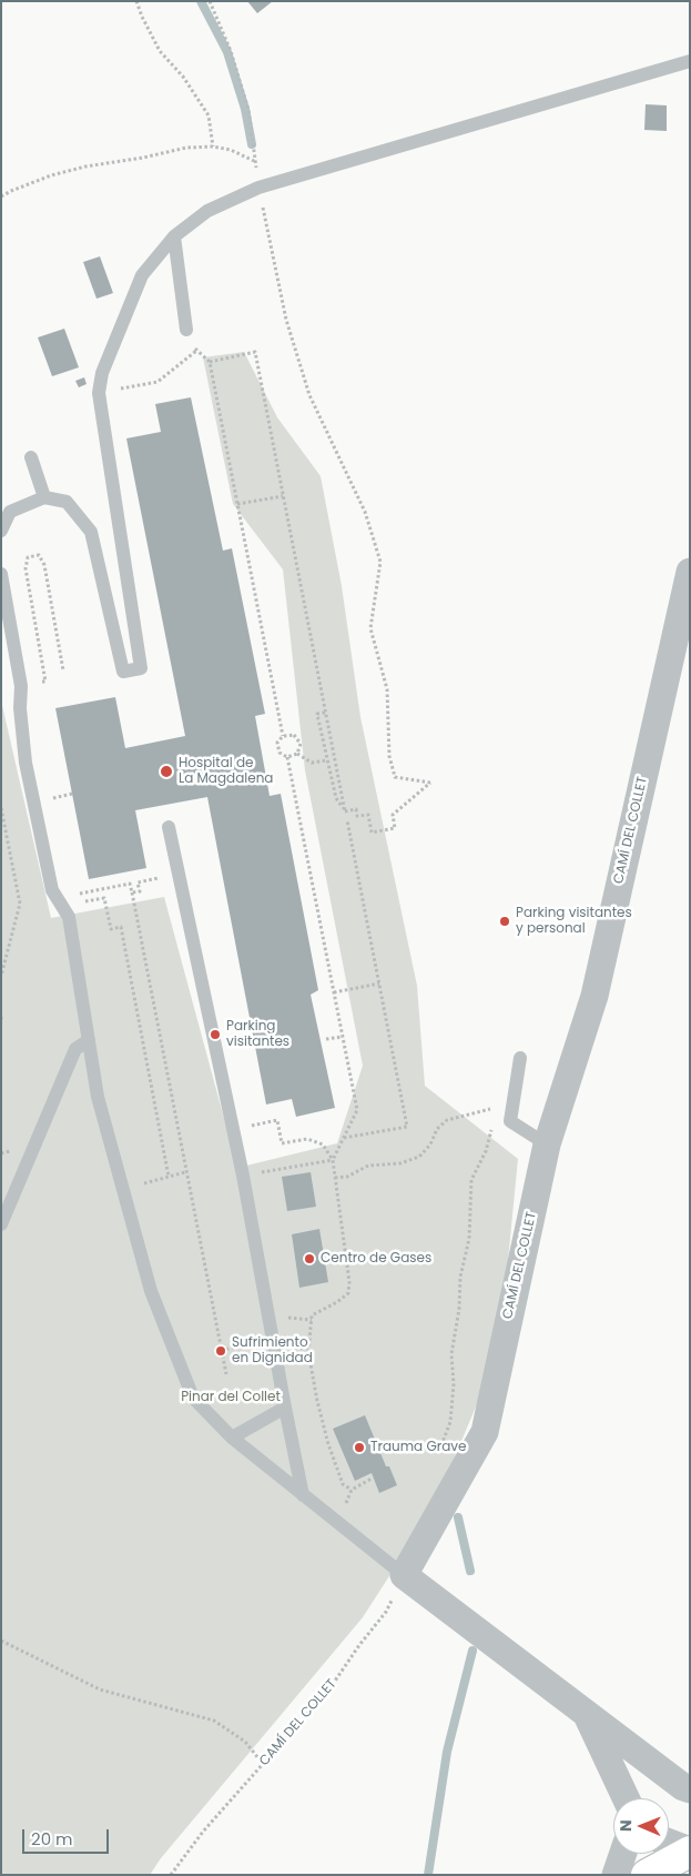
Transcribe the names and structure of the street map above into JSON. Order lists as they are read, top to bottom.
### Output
{
  "streets": {
    "street": ["CAMÍ DEL COLLET"]
  },
  "parks": ["Pinar del Collet"],
  "places": [
    "Hospital de La Magdalena",
    "Parking visitantes y personal",
    "Parking visitantes",
    "Centro de Gases",
    "Sufrimiento en Dignidad",
    "Trauma Grave"
  ],
  "scale_bar": "20 m",
  "north": "left"
}
